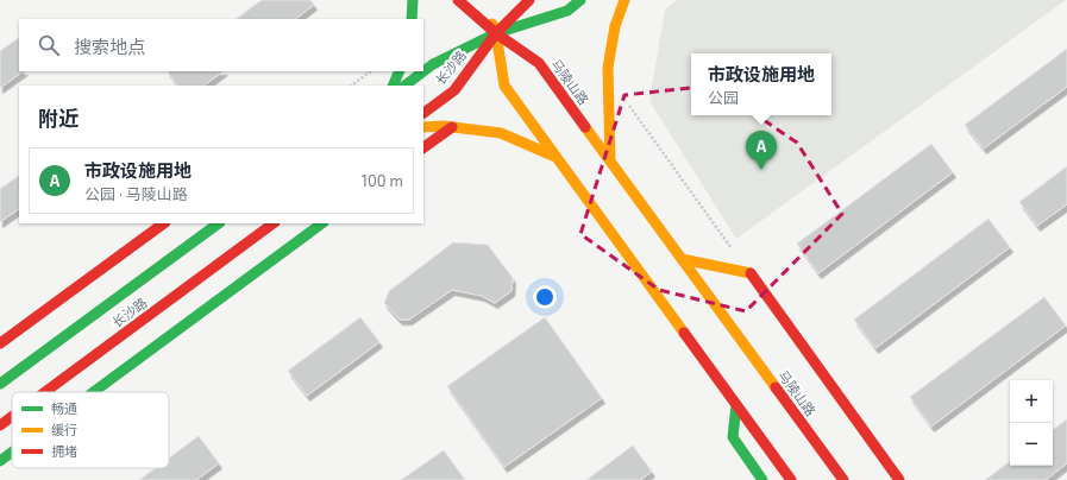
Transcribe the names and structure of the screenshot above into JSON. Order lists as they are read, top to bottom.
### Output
{
  "streets": {
    "main road": ["长沙路", "马陵山路"]
  },
  "crossings": [
    ["长沙路", "马陵山路"]
  ],
  "legend": ["畅通", "缓行", "拥堵"],
  "page": {
    "search": "搜索地点",
    "popup": ["市政设施用地", "公园"],
    "heading": "附近",
    "pins": "A",
    "list": [
      {
        "mark": "A",
        "name": "市政设施用地",
        "note": "公园 · 马陵山路",
        "value": "100 m"
      }
    ],
    "map_buttons": ["+", "−"]
  }
}
